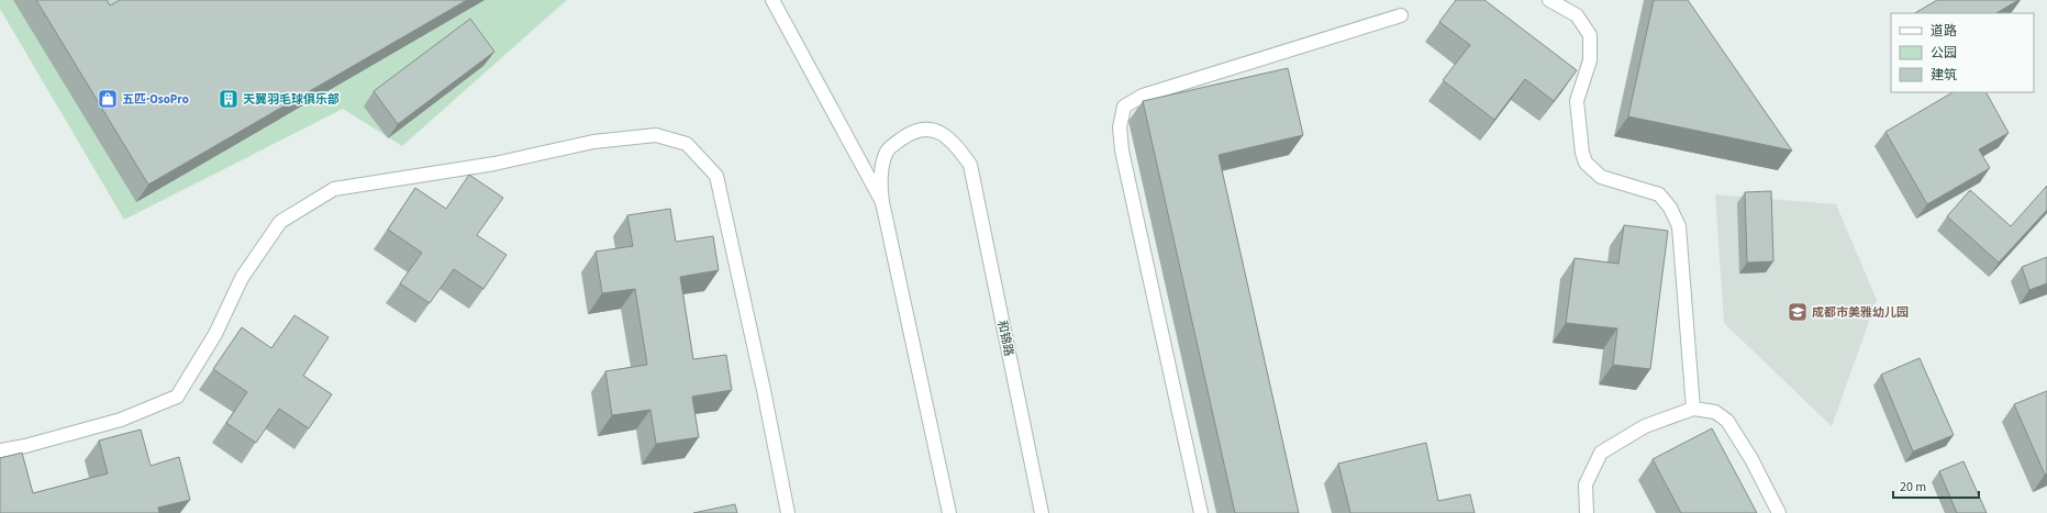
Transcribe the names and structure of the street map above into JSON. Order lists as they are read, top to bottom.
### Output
{
  "streets": {
    "street": ["和锦路"]
  },
  "places": {
    "shop": ["五匹·OsoPro"],
    "building": ["天翼羽毛球俱乐部"],
    "school or university": ["成都市美雅幼儿园"]
  },
  "legend": ["道路", "公园", "建筑"],
  "scale_bar": "20 m"
}
